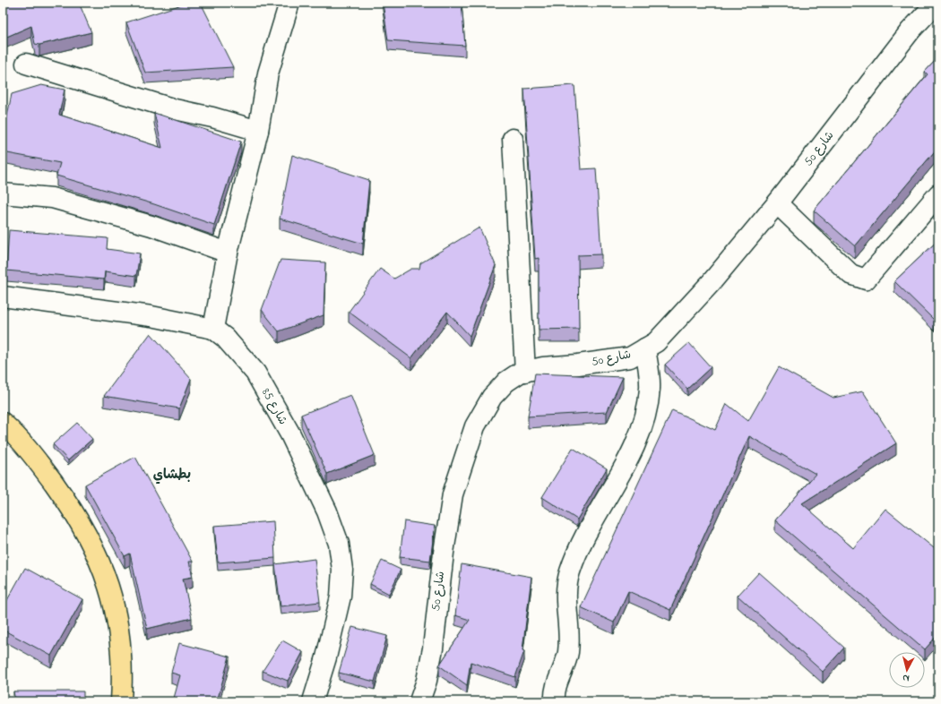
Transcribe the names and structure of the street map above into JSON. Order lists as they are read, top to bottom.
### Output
{
  "streets": {
    "street": ["شارع 50", "شارع 85"]
  },
  "districts": ["بطشاي"],
  "north": "bottom"
}
